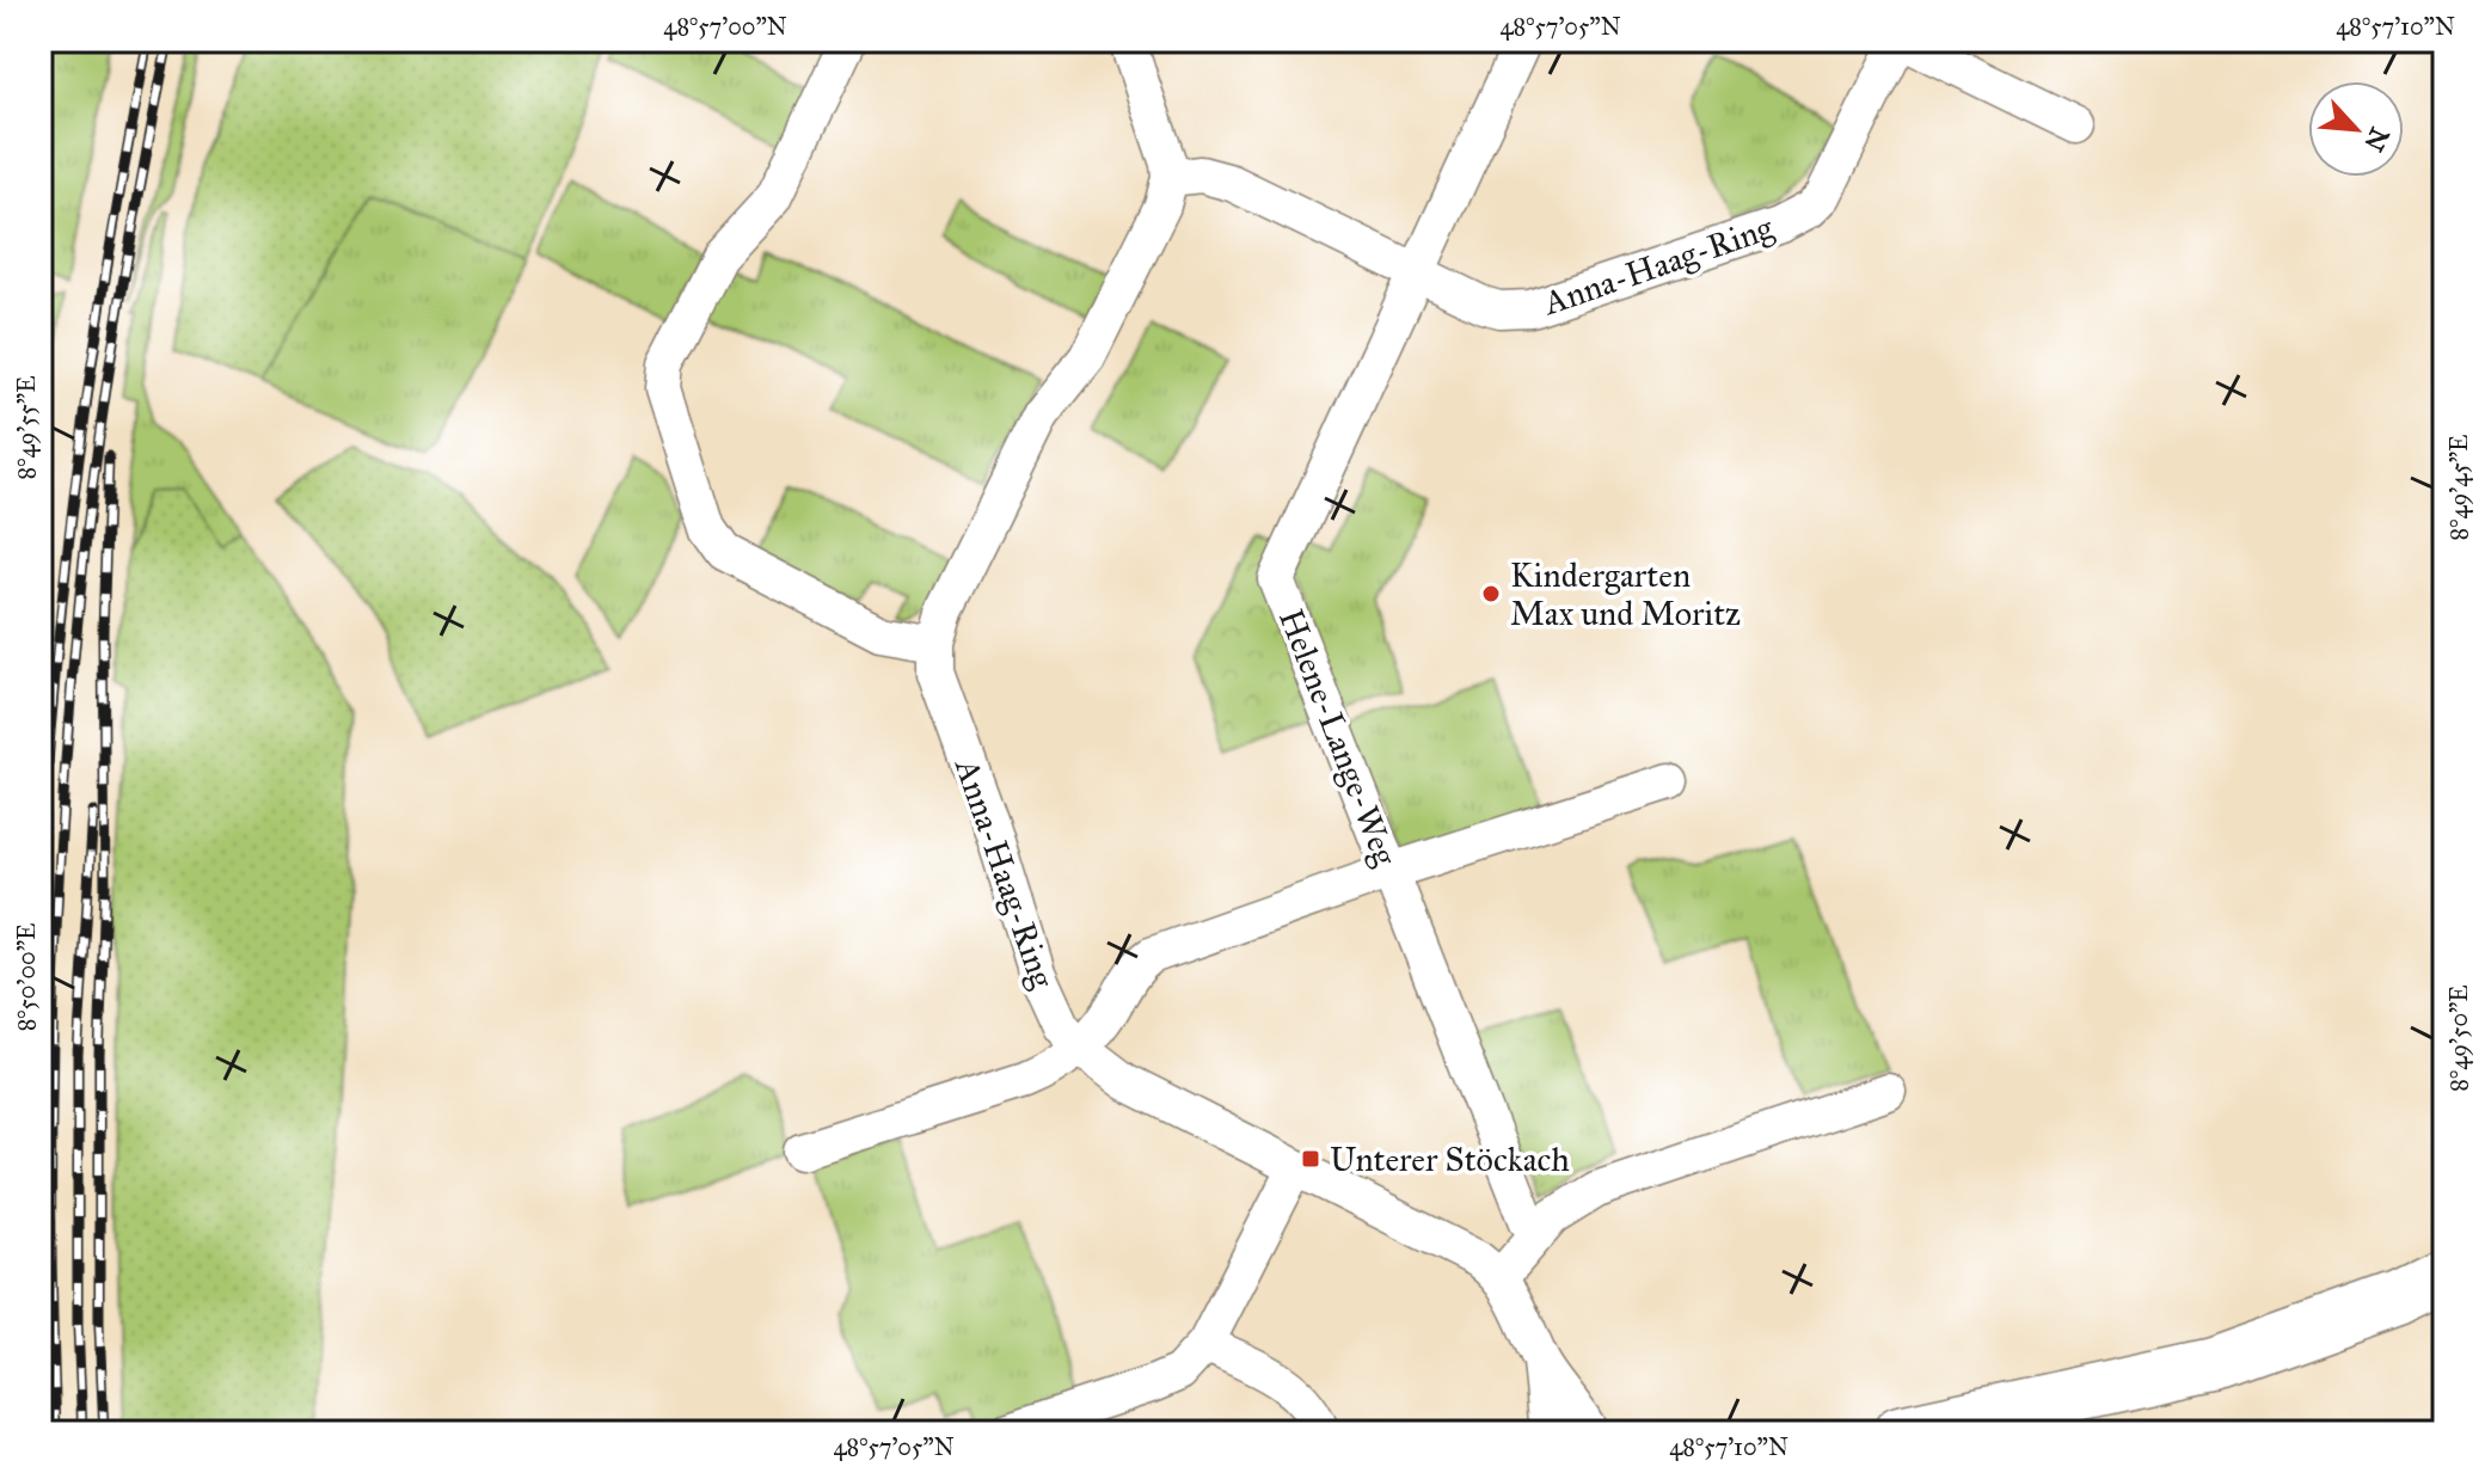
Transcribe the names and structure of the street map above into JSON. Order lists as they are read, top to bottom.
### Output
{
  "streets": {
    "street": ["Anna-Haag-Ring", "Helene-Lange-Weg"]
  },
  "crossings": [
    ["Anna-Haag-Ring", "Helene-Lange-Weg"]
  ],
  "places": {
    "other": ["Kindergarten Max und Moritz"],
    "transit": ["Unterer Stöckach"]
  },
  "north": "bottom right",
  "coordinates": [
    "48°57'00\"N",
    "48°57'05\"N",
    "48°57'10\"N",
    "8°49'55\"E",
    "8°49'45\"E",
    "8°50'00\"E",
    "8°49'50\"E"
  ]
}
